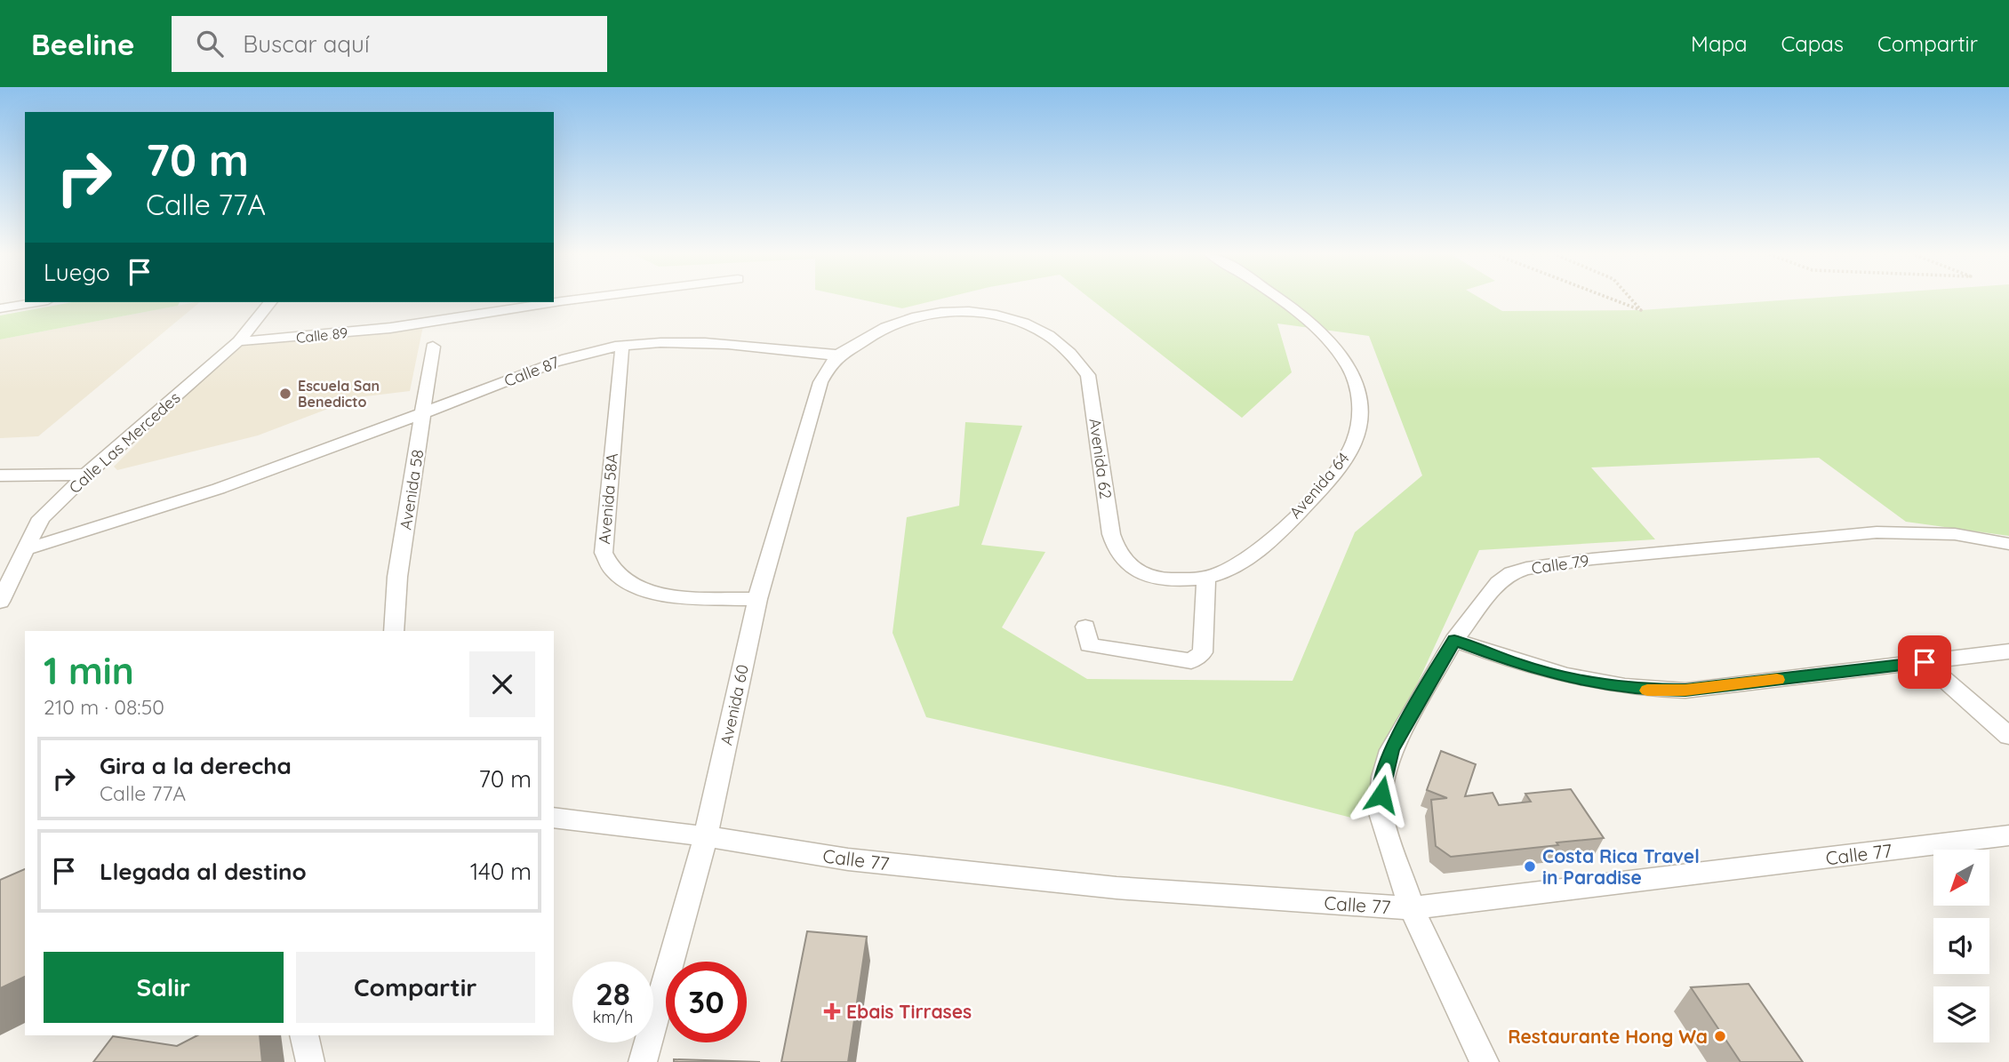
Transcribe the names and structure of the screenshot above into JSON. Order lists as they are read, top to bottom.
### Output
{
  "streets": {
    "street": [
      "Calle 89",
      "Calle 87",
      "Calle Las Mercedes",
      "Avenida 62",
      "Avenida 64",
      "Avenida 58",
      "Avenida 58A",
      "Calle 79",
      "Avenida 60",
      "Calle 77"
    ]
  },
  "crossings": [
    ["Calle 89", "Calle Las Mercedes"],
    ["Calle 87", "Calle Las Mercedes"],
    ["Calle 87", "Avenida 62"],
    ["Calle 87", "Avenida 58"],
    ["Calle 87", "Avenida 58A"],
    ["Calle 87", "Avenida 60"],
    ["Avenida 62", "Avenida 64"],
    ["Avenida 62", "Avenida 60"],
    ["Avenida 58A", "Avenida 60"],
    ["Calle 79", "Calle 77"],
    ["Avenida 60", "Calle 77"]
  ],
  "places": {
    "other": ["Escuela San Benedicto", "Costa Rica Travel in Paradise", "Restaurante Hong Wa"],
    "health": ["Ebais Tirrases"]
  },
  "north": "bottom left",
  "page": {
    "header": "Beeline",
    "search": "Buscar aquí",
    "nav": ["Mapa", "Capas", "Compartir"],
    "turn": ["70 m", "Calle 77A"],
    "then": "Luego",
    "heading": ["1 min", "210 m · 08:50"],
    "list": [
      {
        "name": "Gira a la derecha",
        "note": "Calle 77A",
        "value": "70 m"
      },
      {
        "name": "Llegada al destino",
        "value": "140 m"
      }
    ],
    "buttons": ["Salir", "Compartir"],
    "speed": "28 km/h",
    "limit": "30"
  }
}
